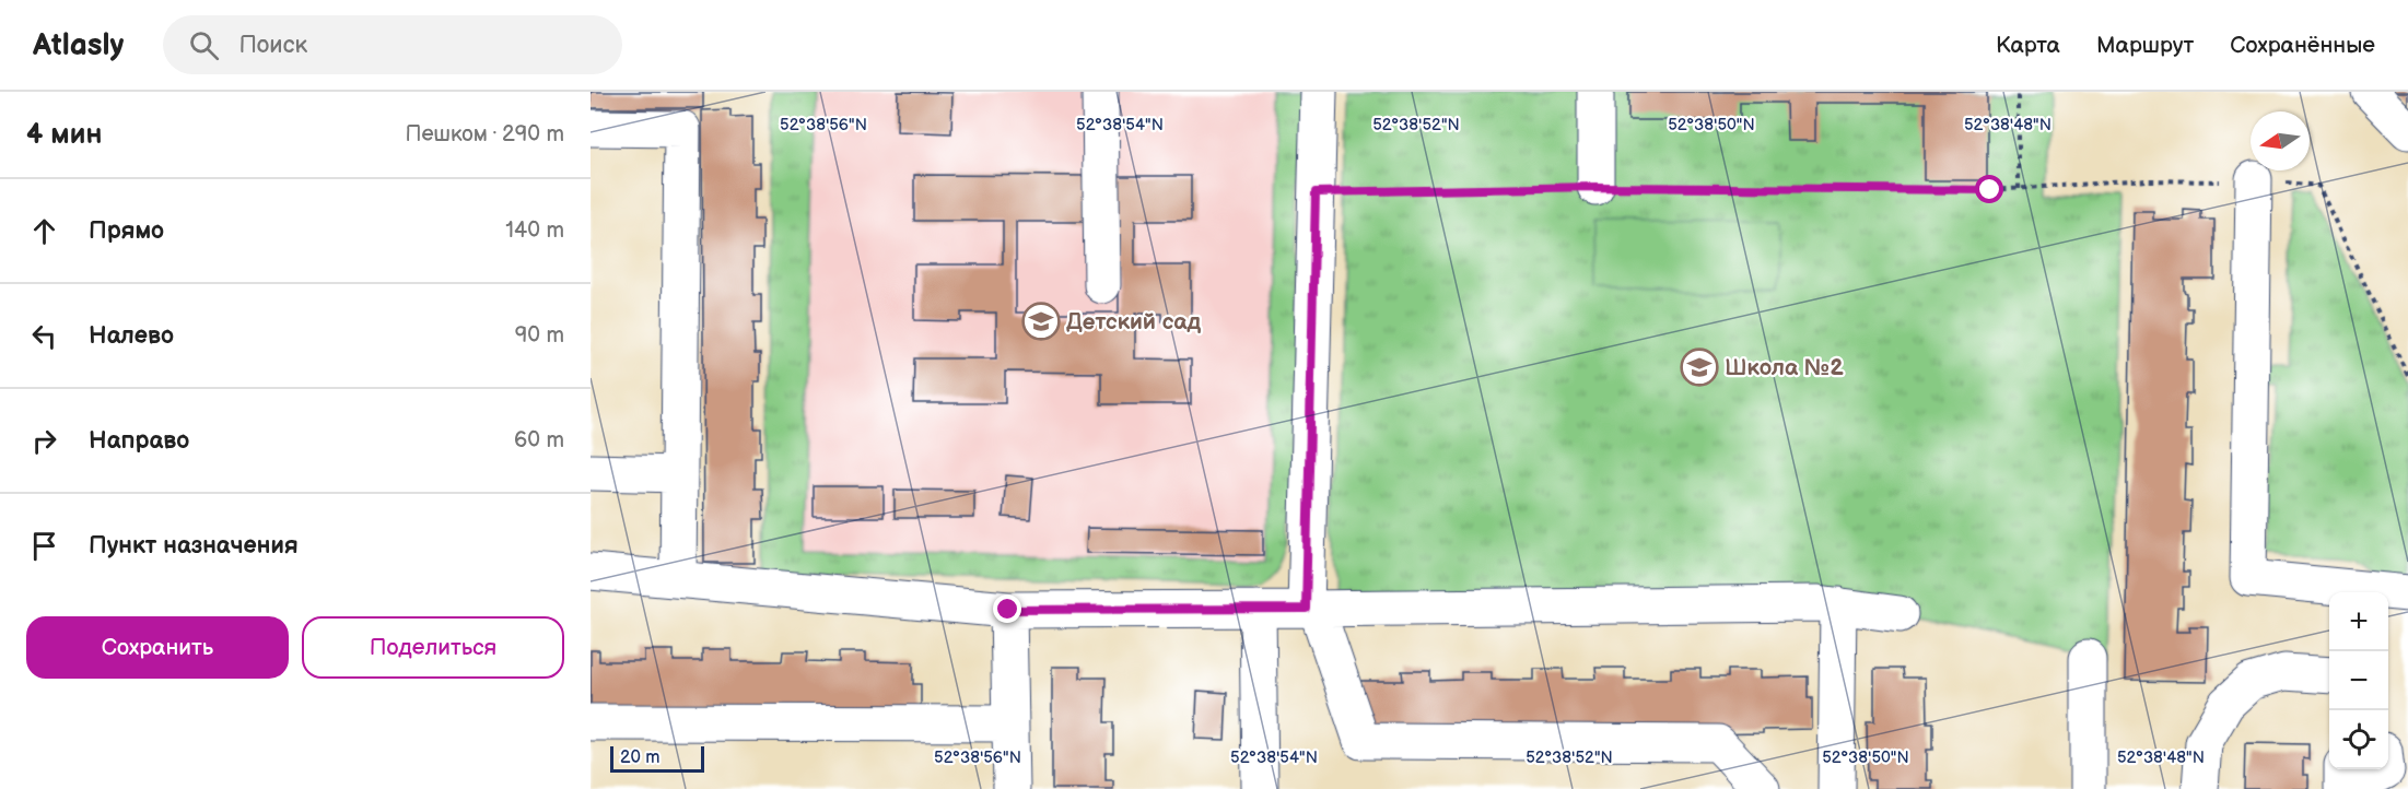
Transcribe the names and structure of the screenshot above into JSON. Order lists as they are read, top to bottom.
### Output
{
  "places": {
    "school or university": ["Детский сад", "Школа №2"]
  },
  "scale_bar": "20 m",
  "north": "left",
  "page": {
    "header": "Atlasly",
    "search": "Поиск",
    "nav": ["Карта", "Маршрут", "Сохранённые"],
    "heading": ["4 мин", "Пешком · 290 m"],
    "list": [
      ["Прямо", "140 m"],
      ["Налево", "90 m"],
      ["Направо", "60 m"],
      "Пункт назначения"
    ],
    "map_buttons": ["+", "−"],
    "buttons": ["Сохранить", "Поделиться"],
    "scale": "20 m"
  },
  "coordinates": [
    "52°38'56\"N",
    "52°38'54\"N",
    "52°38'52\"N",
    "52°38'50\"N",
    "52°38'48\"N"
  ]
}
